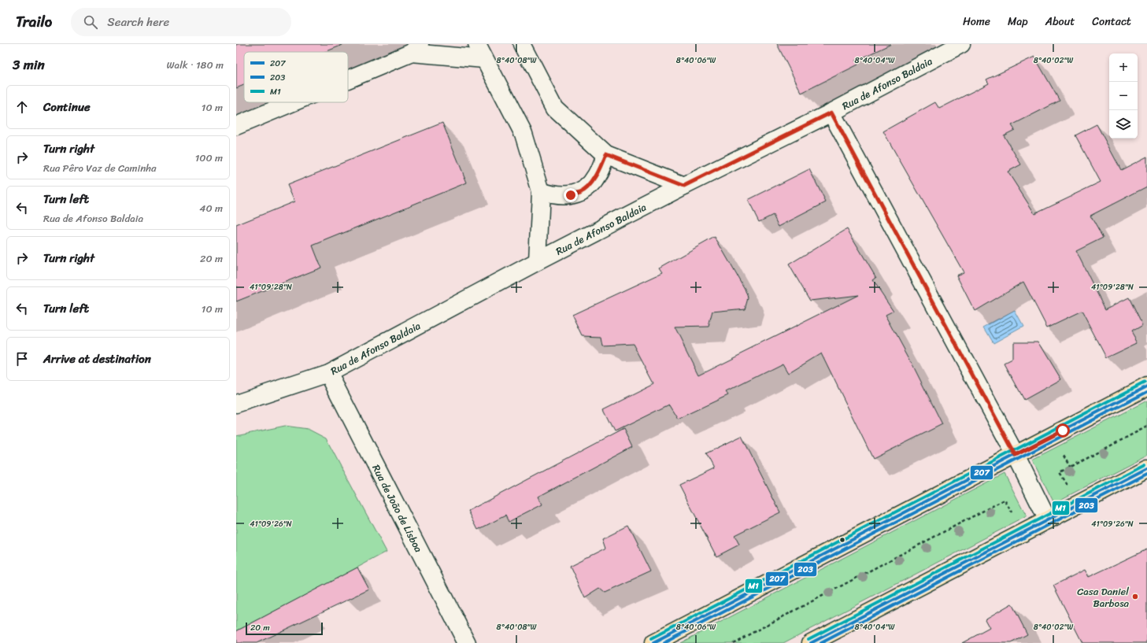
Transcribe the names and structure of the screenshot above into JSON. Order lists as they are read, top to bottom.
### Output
{
  "streets": {
    "street": ["Rua de Afonso Baldaia", "Rua de João de Lisboa"]
  },
  "crossings": [
    ["Rua de Afonso Baldaia", "Rua de João de Lisboa"]
  ],
  "places": ["Casa Daniel Barbosa"],
  "lines": ["transit line M1", "transit line 207", "transit line 203"],
  "legend": ["207", "203", "M1"],
  "scale_bar": "20 m",
  "page": {
    "header": "Trailo",
    "search": "Search here",
    "nav": [
      "Home",
      "Map",
      "About",
      "Contact"
    ],
    "heading": ["3 min", "Walk · 180 m"],
    "map_buttons": ["+", "−"],
    "list": [
      ["Continue", "10 m"],
      ["Turn right", "Rua Pêro Vaz de Caminha", "100 m"],
      ["Turn left", "Rua de Afonso Baldaia", "40 m"],
      ["Turn right", "20 m"],
      ["Turn left", "10 m"],
      "Arrive at destination"
    ],
    "scale": "20 m"
  },
  "coordinates": [
    "8°40'08\"W",
    "8°40'06\"W",
    "8°40'04\"W",
    "8°40'02\"W",
    "41°09'28\"N",
    "41°09'26\"N"
  ]
}
